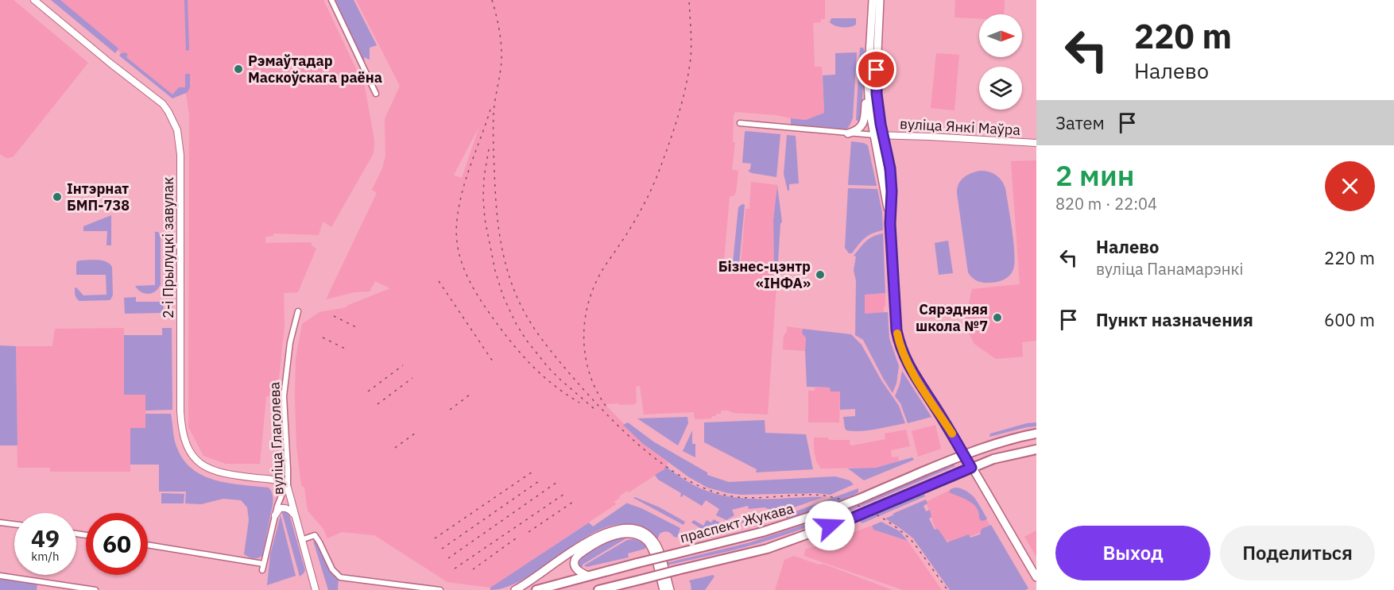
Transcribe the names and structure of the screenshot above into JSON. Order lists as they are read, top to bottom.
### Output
{
  "streets": {
    "main road": ["праспект Жукава"],
    "street": ["вуліца Янкі Маўра", "2-і Прылуцкі завулак", "вуліца Глаголева"]
  },
  "crossings": [
    ["2-і Прылуцкі завулак", "вуліца Глаголева"]
  ],
  "places": [
    "Рэмаўтадар Маскоўскага раёна",
    "Інтэрнат БМП-738",
    "Бізнес-цэнтр «ІНФА»",
    "Сярэдняя школа №7"
  ],
  "north": "right",
  "page": {
    "turn": ["220 m", "Налево"],
    "then": "Затем",
    "heading": ["2 мин", "820 m · 22:04"],
    "list": [
      {
        "name": "Налево",
        "note": "вуліца Панамарэнкі",
        "value": "220 m"
      },
      {
        "name": "Пункт назначения",
        "value": "600 m"
      }
    ],
    "speed": "49 km/h",
    "limit": "60",
    "buttons": ["Выход", "Поделиться"]
  }
}
